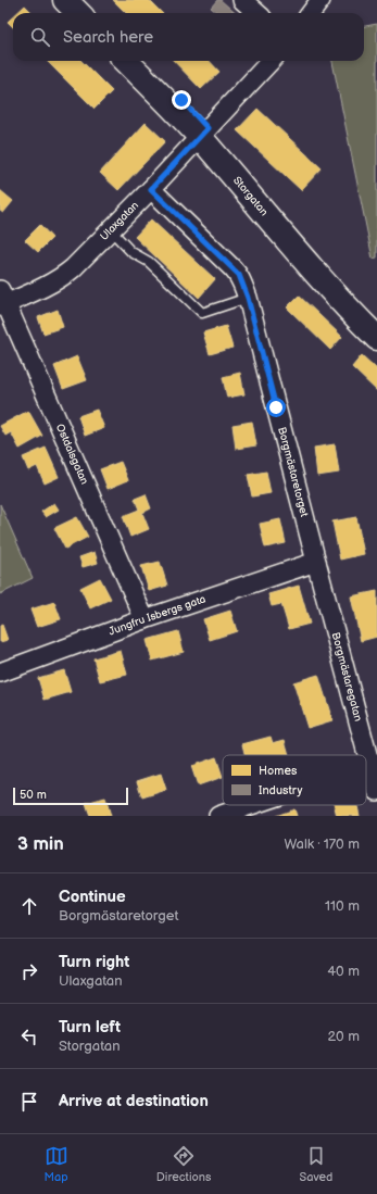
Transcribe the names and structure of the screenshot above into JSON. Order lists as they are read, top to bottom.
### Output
{
  "streets": {
    "main road": ["Storgatan"],
    "street": [
      "Ulaxgatan",
      "Ostdalsgatan",
      "Borgmästaretorget",
      "Jungfru Isbergs gata",
      "Borgmästaregatan"
    ]
  },
  "crossings": [
    ["Storgatan", "Ulaxgatan"],
    ["Ulaxgatan", "Ostdalsgatan"],
    ["Ulaxgatan", "Borgmästaretorget"],
    ["Ostdalsgatan", "Jungfru Isbergs gata"],
    ["Borgmästaretorget", "Jungfru Isbergs gata"],
    ["Borgmästaretorget", "Borgmästaregatan"],
    ["Jungfru Isbergs gata", "Borgmästaregatan"]
  ],
  "legend": ["Homes", "Industry"],
  "scale_bar": "50 m",
  "page": {
    "search": "Search here",
    "scale": "50 m",
    "heading": ["3 min", "Walk · 170 m"],
    "list": [
      ["Continue", "Borgmästaretorget", "110 m"],
      ["Turn right", "Ulaxgatan", "40 m"],
      ["Turn left", "Storgatan", "20 m"],
      "Arrive at destination"
    ],
    "nav": ["Map", "Directions", "Saved"]
  }
}
